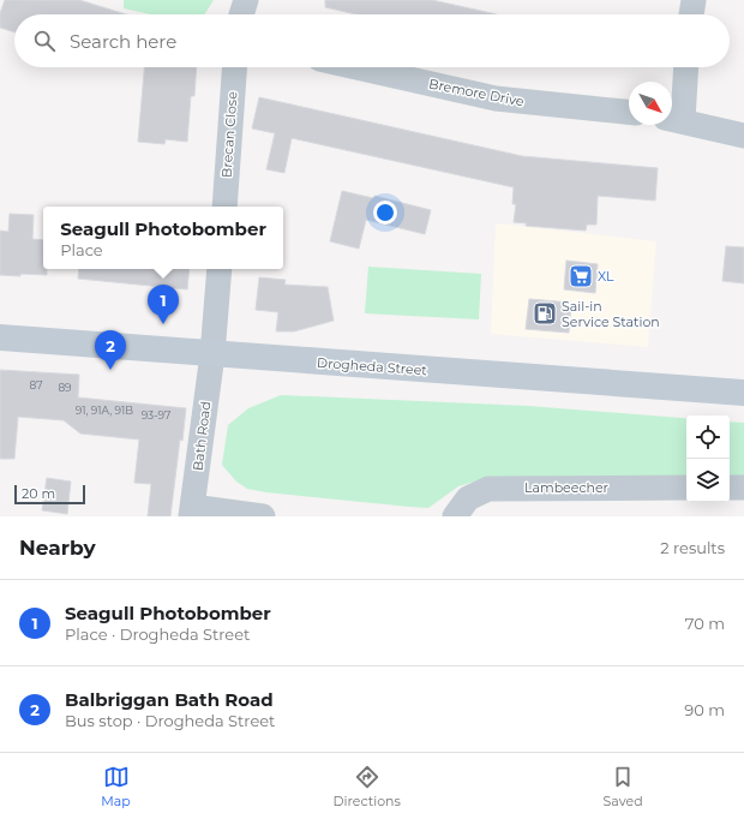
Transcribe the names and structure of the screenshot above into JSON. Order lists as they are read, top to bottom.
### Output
{
  "streets": {
    "main road": ["Drogheda Street"],
    "street": [
      "Bremore Drive",
      "Brecan Close",
      "Bath Road",
      "Lambeecher"
    ]
  },
  "crossings": [
    ["Drogheda Street", "Bath Road"]
  ],
  "places": {
    "supermarket": ["XL"],
    "fuel station": ["Sail-in Service Station"]
  },
  "house_numbers": [
    "87",
    "89",
    "91, 91A, 91B",
    "93-97"
  ],
  "scale_bar": "20 m",
  "north": "bottom right",
  "page": {
    "search": "Search here",
    "popup": ["Seagull Photobomber", "Place"],
    "pins": ["1", "2"],
    "scale": "20 m",
    "heading": ["Nearby", "2 results"],
    "list": [
      {
        "mark": "1",
        "name": "Seagull Photobomber",
        "note": "Place · Drogheda Street",
        "value": "70 m"
      },
      {
        "mark": "2",
        "name": "Balbriggan Bath Road",
        "note": "Bus stop · Drogheda Street",
        "value": "90 m"
      }
    ],
    "nav": ["Map", "Directions", "Saved"]
  }
}
